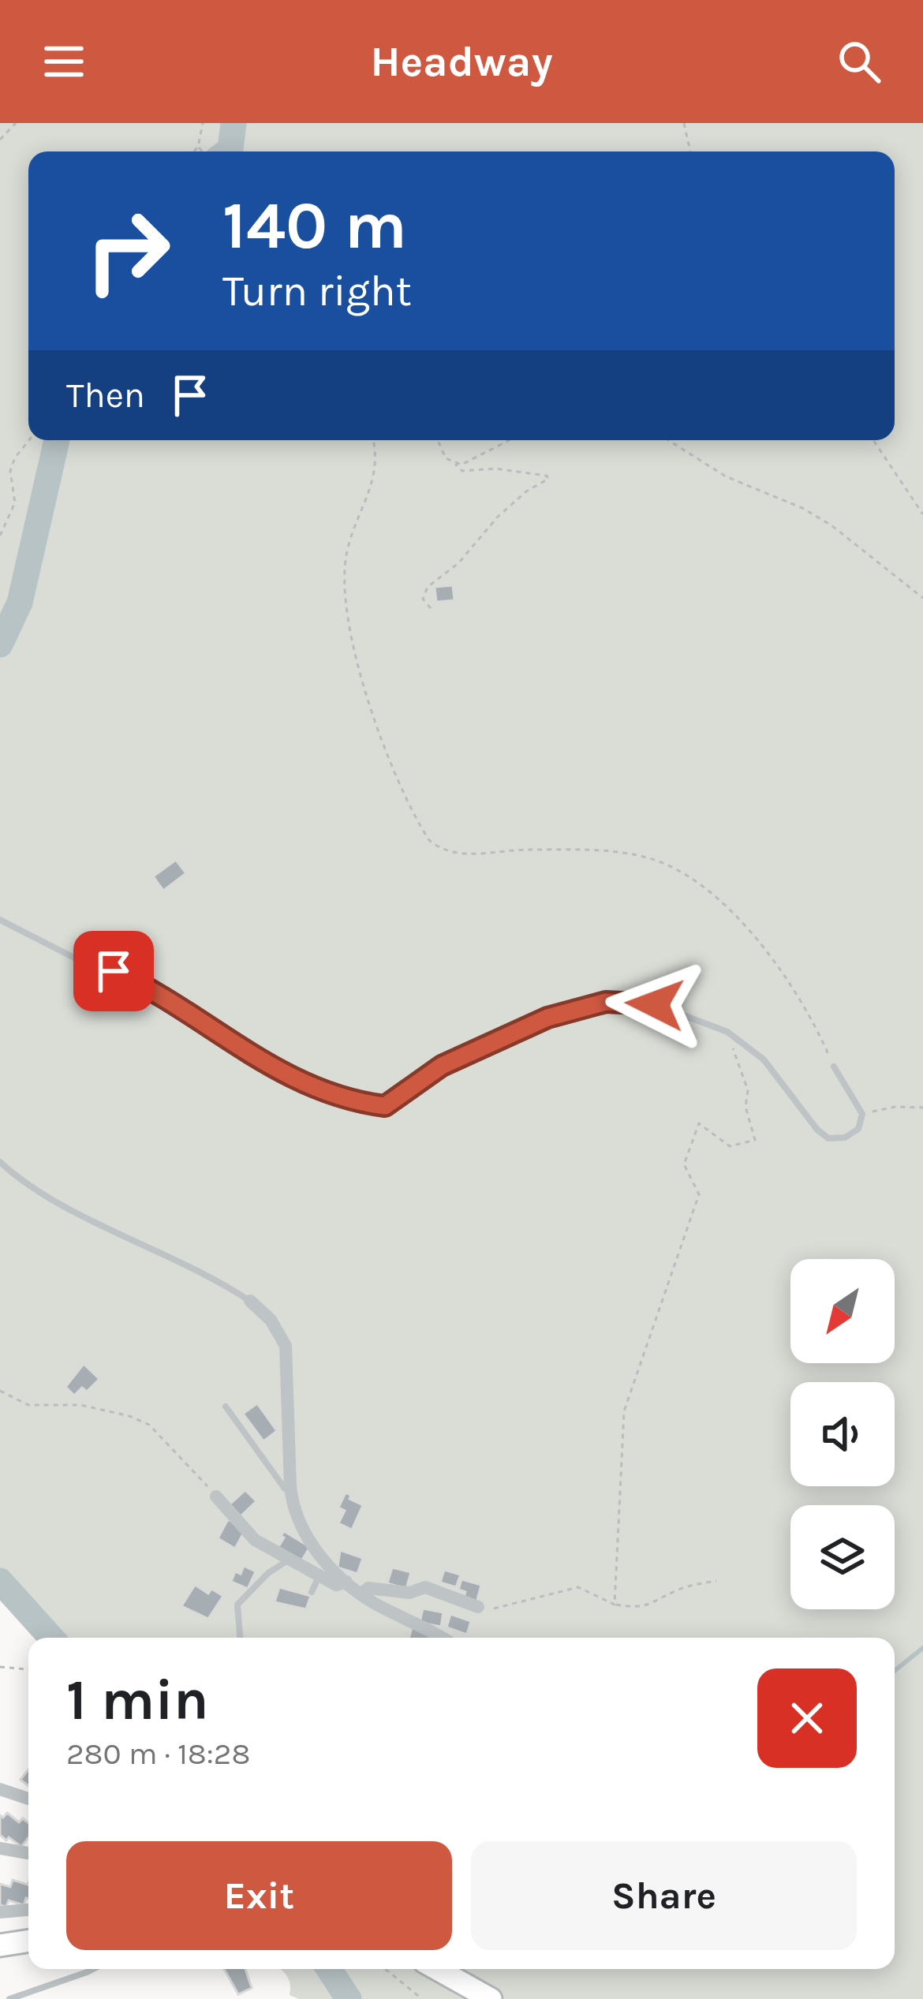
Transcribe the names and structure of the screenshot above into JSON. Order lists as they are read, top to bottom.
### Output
{
  "north": "bottom left",
  "page": {
    "header": "Headway",
    "turn": ["140 m", "Turn right"],
    "then": "Then",
    "heading": ["1 min", "280 m · 18:28"],
    "buttons": ["Exit", "Share"]
  }
}
